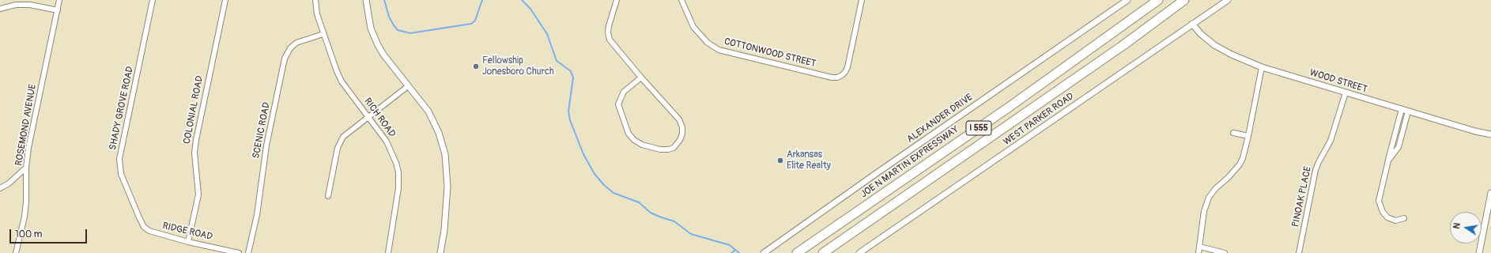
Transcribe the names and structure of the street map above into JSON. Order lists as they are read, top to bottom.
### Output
{
  "streets": {
    "highway": ["I 555", "JOE N MARTIN EXPRESSWAY"],
    "street": [
      "COTTONWOOD STREET",
      "WOOD STREET",
      "SHADY GROVE ROAD",
      "COLONIAL ROAD",
      "RICH ROAD",
      "ALEXANDER DRIVE",
      "WEST PARKER ROAD",
      "ROSEMOND AVENUE",
      "SCENIC ROAD",
      "PINOAK PLACE",
      "RIDGE ROAD"
    ]
  },
  "crossings": [
    ["WOOD STREET", "WEST PARKER ROAD"],
    ["WOOD STREET", "PINOAK PLACE"],
    ["SHADY GROVE ROAD", "RIDGE ROAD"],
    ["COLONIAL ROAD", "RIDGE ROAD"],
    ["RICH ROAD", "SCENIC ROAD"]
  ],
  "places": ["Fellowship Jonesboro Church", "Arkansas Elite Realty"],
  "scale_bar": "100 m",
  "north": "left"
}
